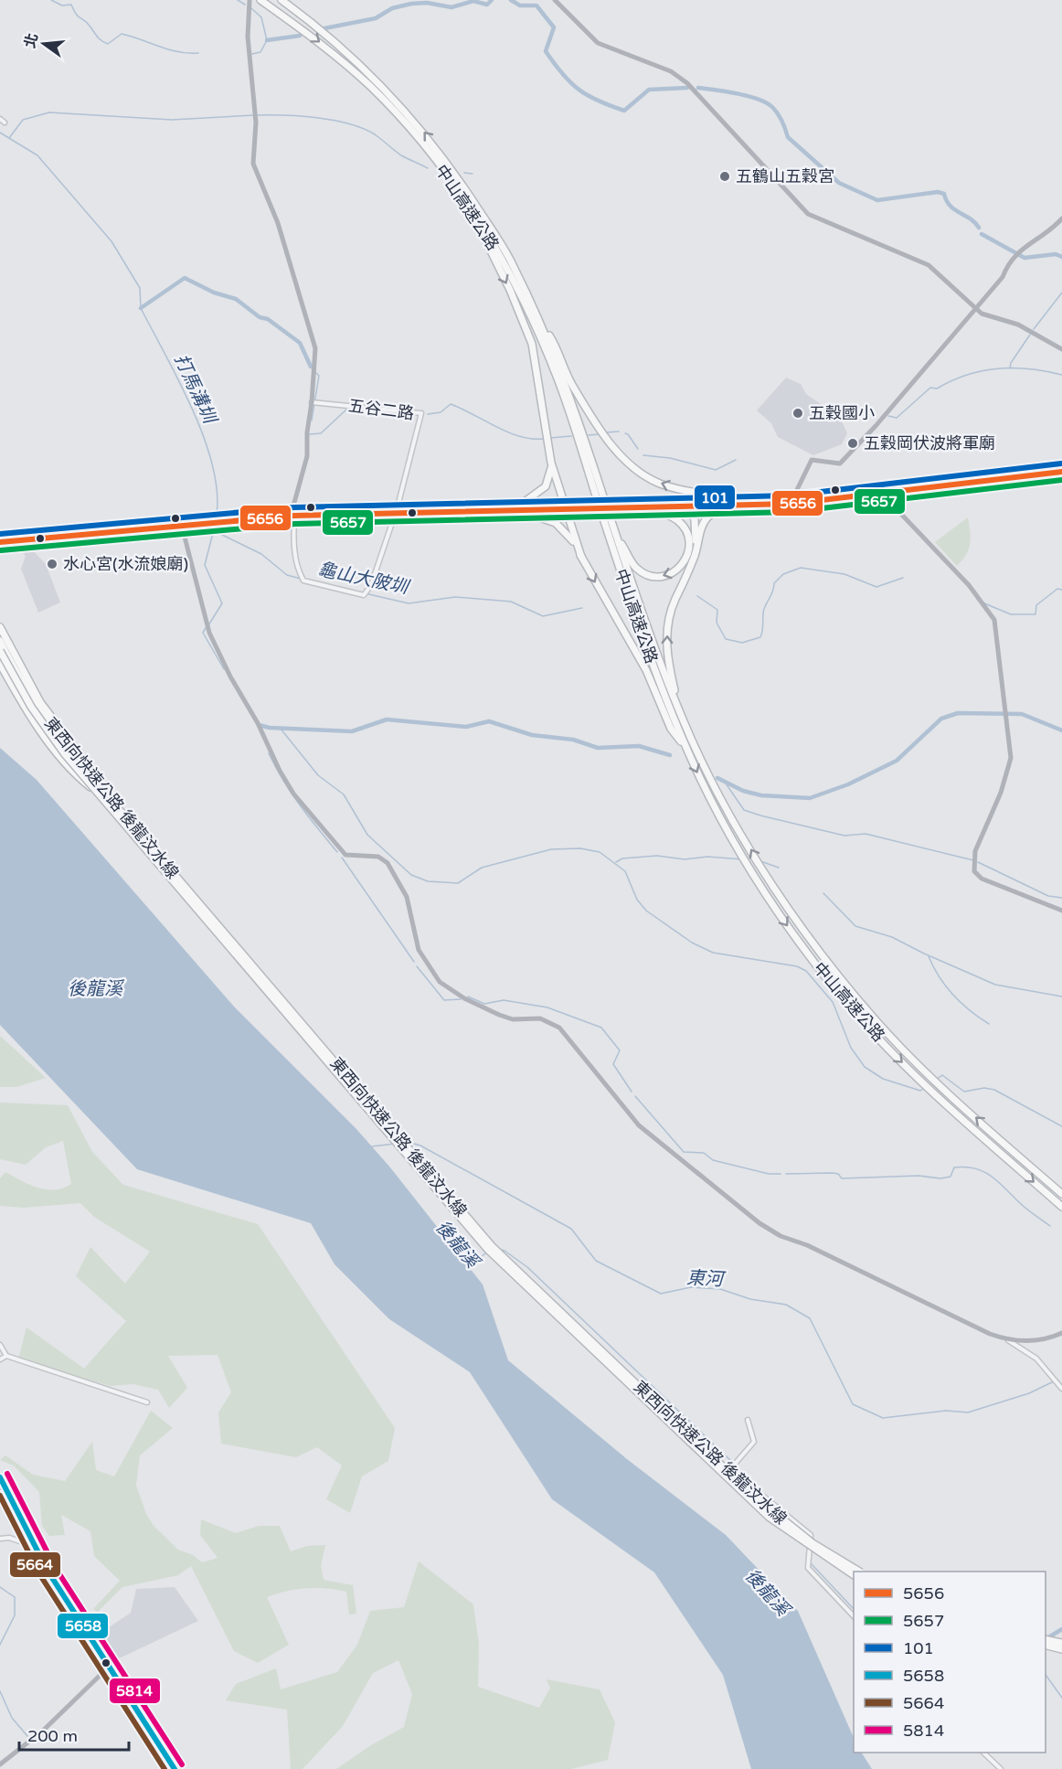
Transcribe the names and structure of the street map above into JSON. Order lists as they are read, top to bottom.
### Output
{
  "streets": {
    "highway": ["中山高速公路", "東西向快速公路 後龍汶水線"],
    "street": ["五谷二路"]
  },
  "water": [
    "打馬溝圳",
    "龜山大陂圳",
    "後龍溪",
    "東河"
  ],
  "places": [
    "五鶴山五穀宮",
    "五穀國小",
    "五穀岡伏波將軍廟",
    "水心宮(水流娘廟)"
  ],
  "lines": [
    "transit line 101",
    "transit line 5656",
    "transit line 5657",
    "transit line 5814",
    "transit line 5658",
    "transit line 5664"
  ],
  "legend": [
    "5656",
    "5657",
    "101",
    "5658",
    "5664",
    "5814"
  ],
  "scale_bar": "200 m",
  "north": "left"
}
